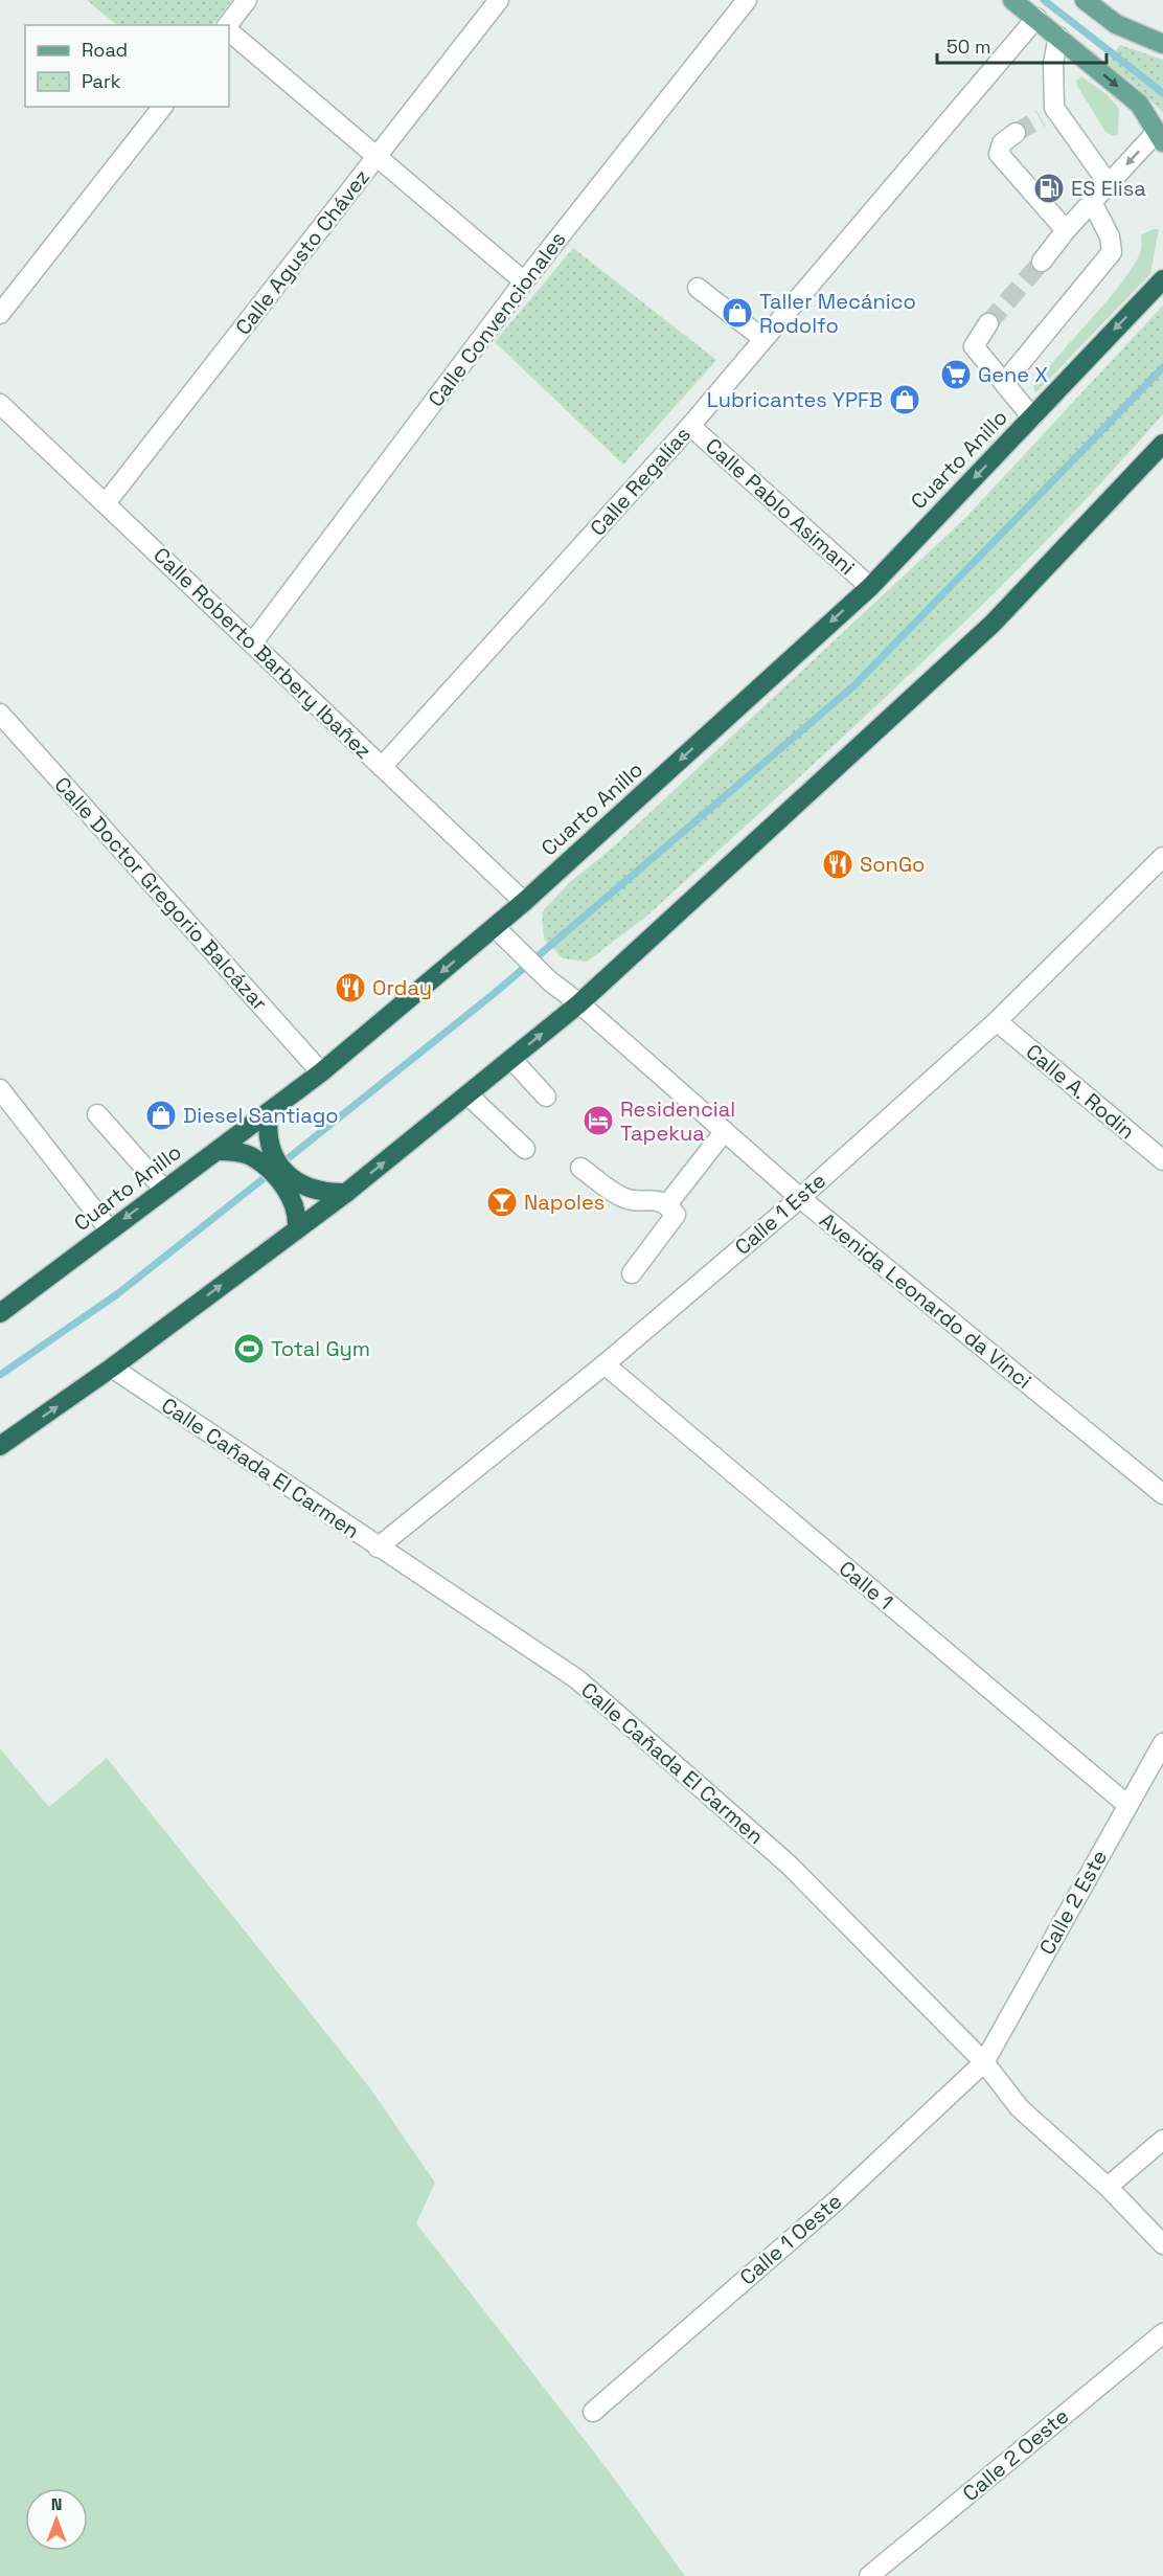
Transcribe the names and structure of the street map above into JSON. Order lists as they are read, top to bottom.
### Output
{
  "streets": {
    "highway": ["Cuarto Anillo"],
    "street": [
      "Calle Agusto Chávez",
      "Calle Convencionales",
      "Calle Regalías",
      "Calle Pablo Asimani",
      "Calle Roberto Barbery Ibañez",
      "Calle Doctor Gregorio Balcázar",
      "Calle A. Rodin",
      "Calle 1 Este",
      "Avenida Leonardo da Vinci",
      "Calle Cañada El Carmen",
      "Calle 1",
      "Calle 2 Este",
      "Calle 1 Oeste",
      "Calle 2 Oeste"
    ]
  },
  "crossings": [
    ["Calle Agusto Chávez", "Calle Roberto Barbery Ibañez"],
    ["Calle Convencionales", "Calle Roberto Barbery Ibañez"],
    ["Cuarto Anillo", "Calle Pablo Asimani"],
    ["Cuarto Anillo", "Calle Roberto Barbery Ibañez"],
    ["Cuarto Anillo", "Calle Doctor Gregorio Balcázar"],
    ["Cuarto Anillo", "Avenida Leonardo da Vinci"],
    ["Calle Regalías", "Calle Pablo Asimani"],
    ["Calle Regalías", "Calle Roberto Barbery Ibañez"],
    ["Calle A. Rodin", "Calle 1 Este"],
    ["Calle 1 Este", "Avenida Leonardo da Vinci"],
    ["Calle 1 Este", "Calle Cañada El Carmen"],
    ["Calle 1 Este", "Calle 1"],
    ["Calle Cañada El Carmen", "Calle 2 Este"],
    ["Calle Cañada El Carmen", "Calle 1 Oeste"],
    ["Calle 1", "Calle 2 Este"],
    ["Calle 2 Este", "Calle 1 Oeste"]
  ],
  "places": {
    "fuel station": ["ES Elisa"],
    "shop": ["Taller Mecánico Rodolfo", "Lubricantes YPFB", "Diesel Santiago"],
    "supermarket": ["Gene X"],
    "restaurant": ["SonGo", "Orday"],
    "hotel": ["Residencial Tapekua"],
    "bar": ["Napoles"],
    "sports": ["Total Gym"]
  },
  "legend": ["Road", "Park"],
  "scale_bar": "50 m",
  "north": "top"
}
